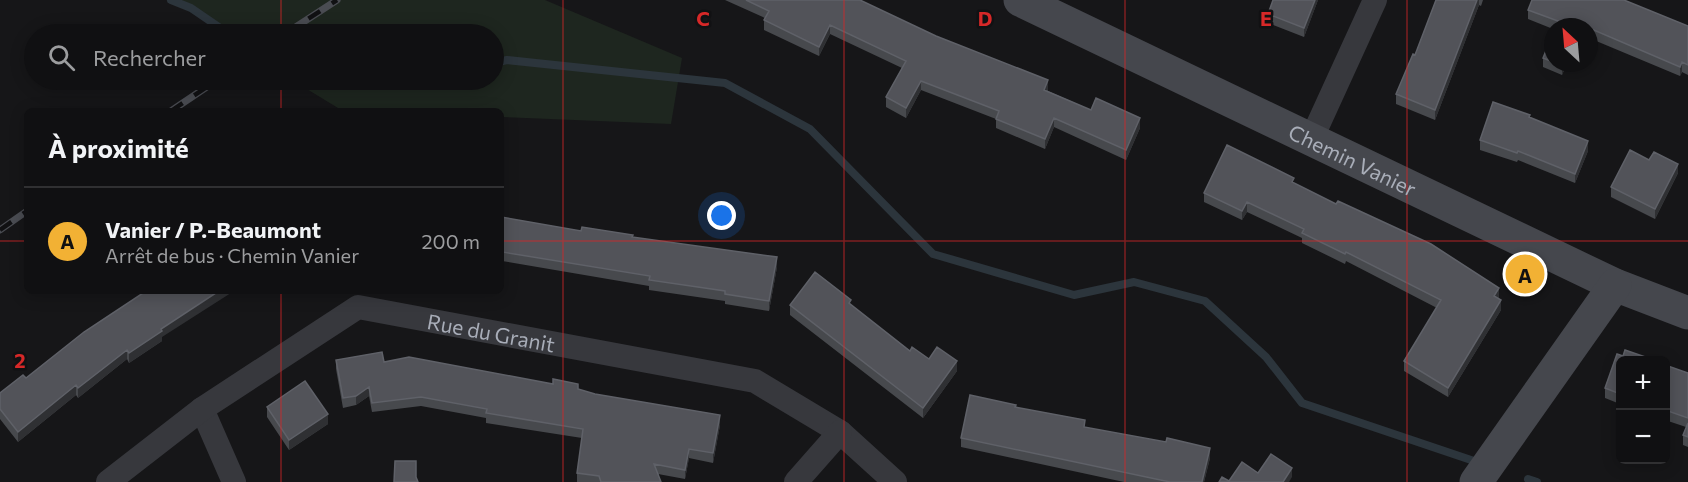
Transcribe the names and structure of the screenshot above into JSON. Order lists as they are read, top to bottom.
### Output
{
  "streets": {
    "street": ["Chemin Vanier", "Rue du Granit"]
  },
  "north": "top left",
  "page": {
    "search": "Rechercher",
    "heading": "À proximité",
    "list": [
      {
        "mark": "A",
        "name": "Vanier / P.-Beaumont",
        "note": "Arrêt de bus · Chemin Vanier",
        "value": "200 m"
      }
    ],
    "pins": "A",
    "map_buttons": ["+", "−"]
  },
  "grid": {
    "columns": ["C", "D", "E"],
    "rows": ["2"]
  }
}
